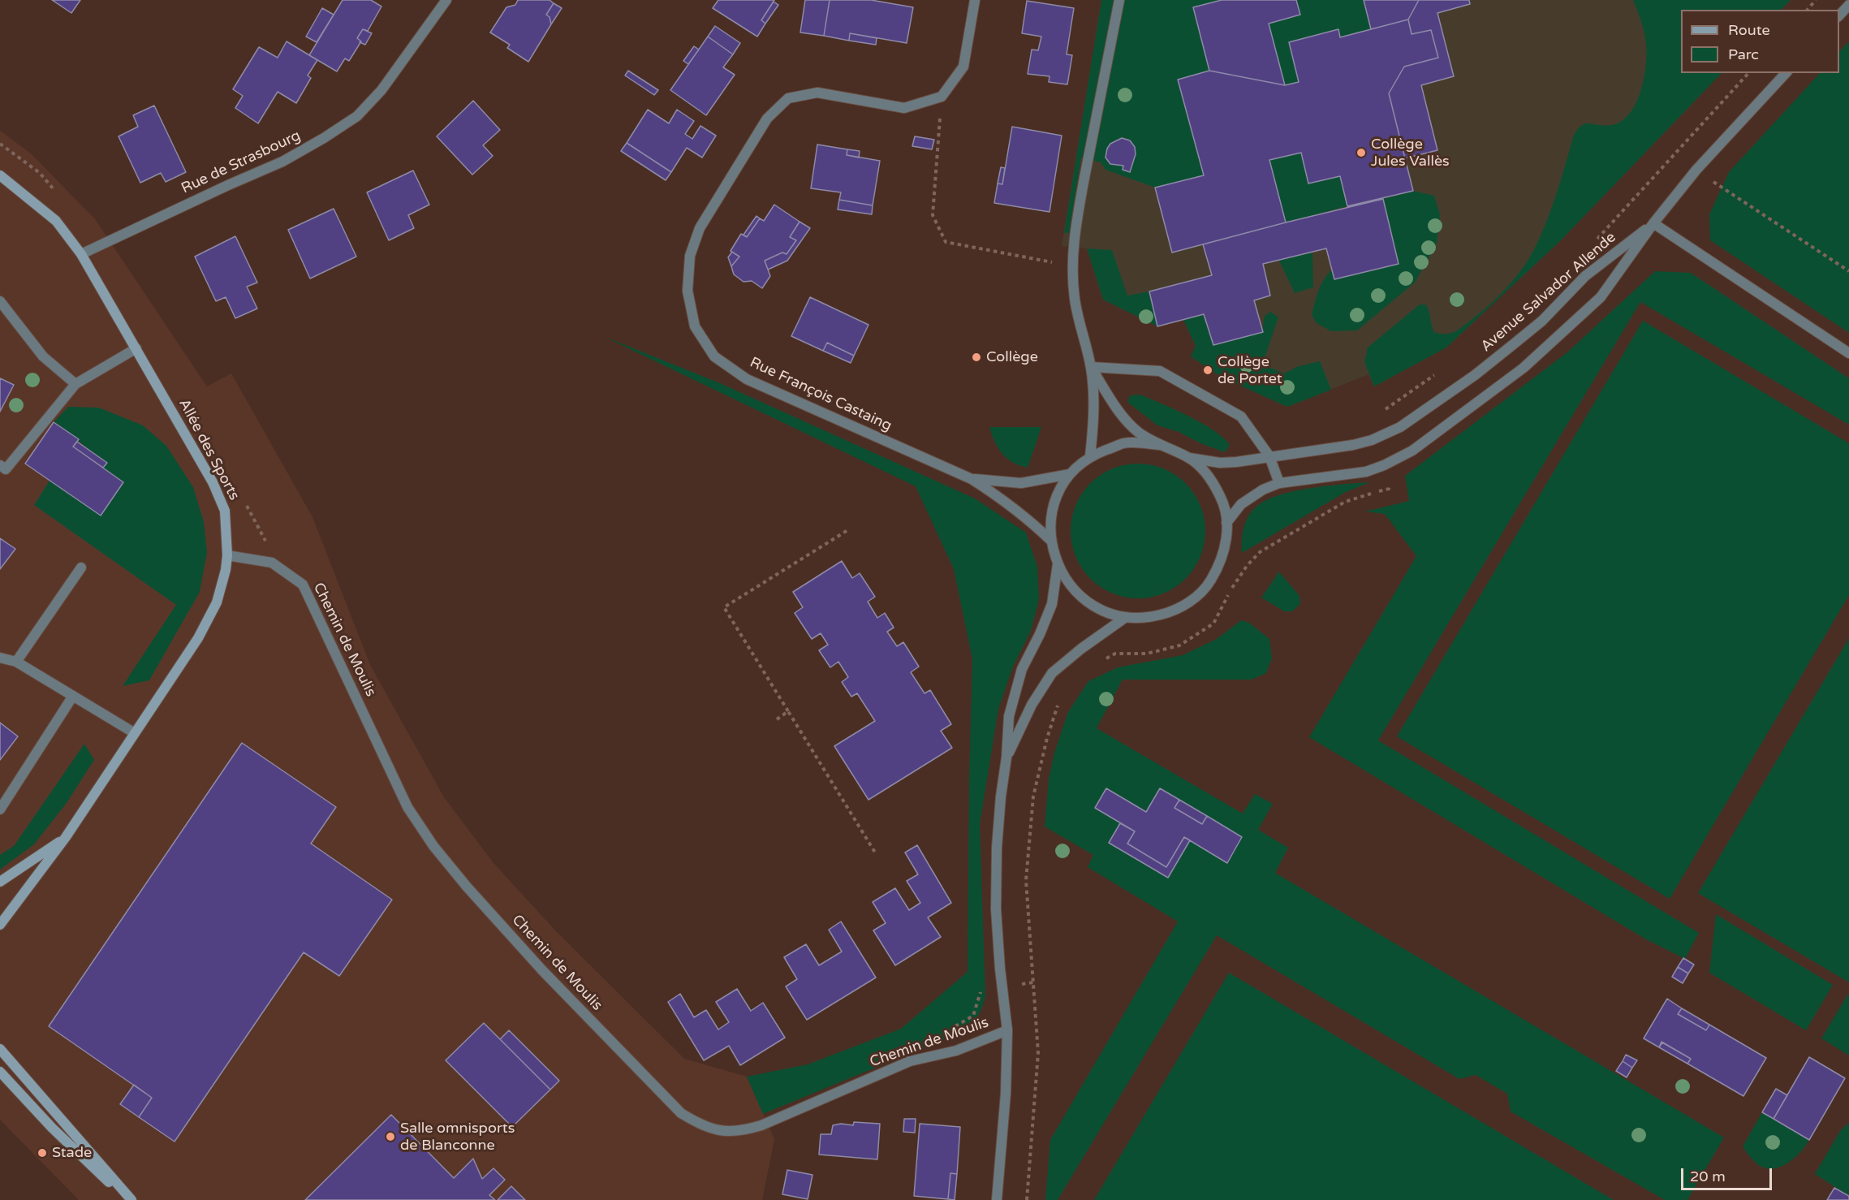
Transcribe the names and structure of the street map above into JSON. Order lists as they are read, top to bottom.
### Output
{
  "streets": {
    "street": [
      "Rue de Strasbourg",
      "Avenue Salvador Allende",
      "Rue François Castaing",
      "Allée des Sports",
      "Chemin de Moulis"
    ]
  },
  "crossings": [
    ["Rue de Strasbourg", "Allée des Sports"],
    ["Allée des Sports", "Chemin de Moulis"]
  ],
  "places": [
    "Collège Jules Vallès",
    "Collège",
    "Collège de Portet",
    "Salle omnisports de Blanconne",
    "Stade"
  ],
  "legend": ["Route", "Parc"],
  "scale_bar": "20 m"
}
